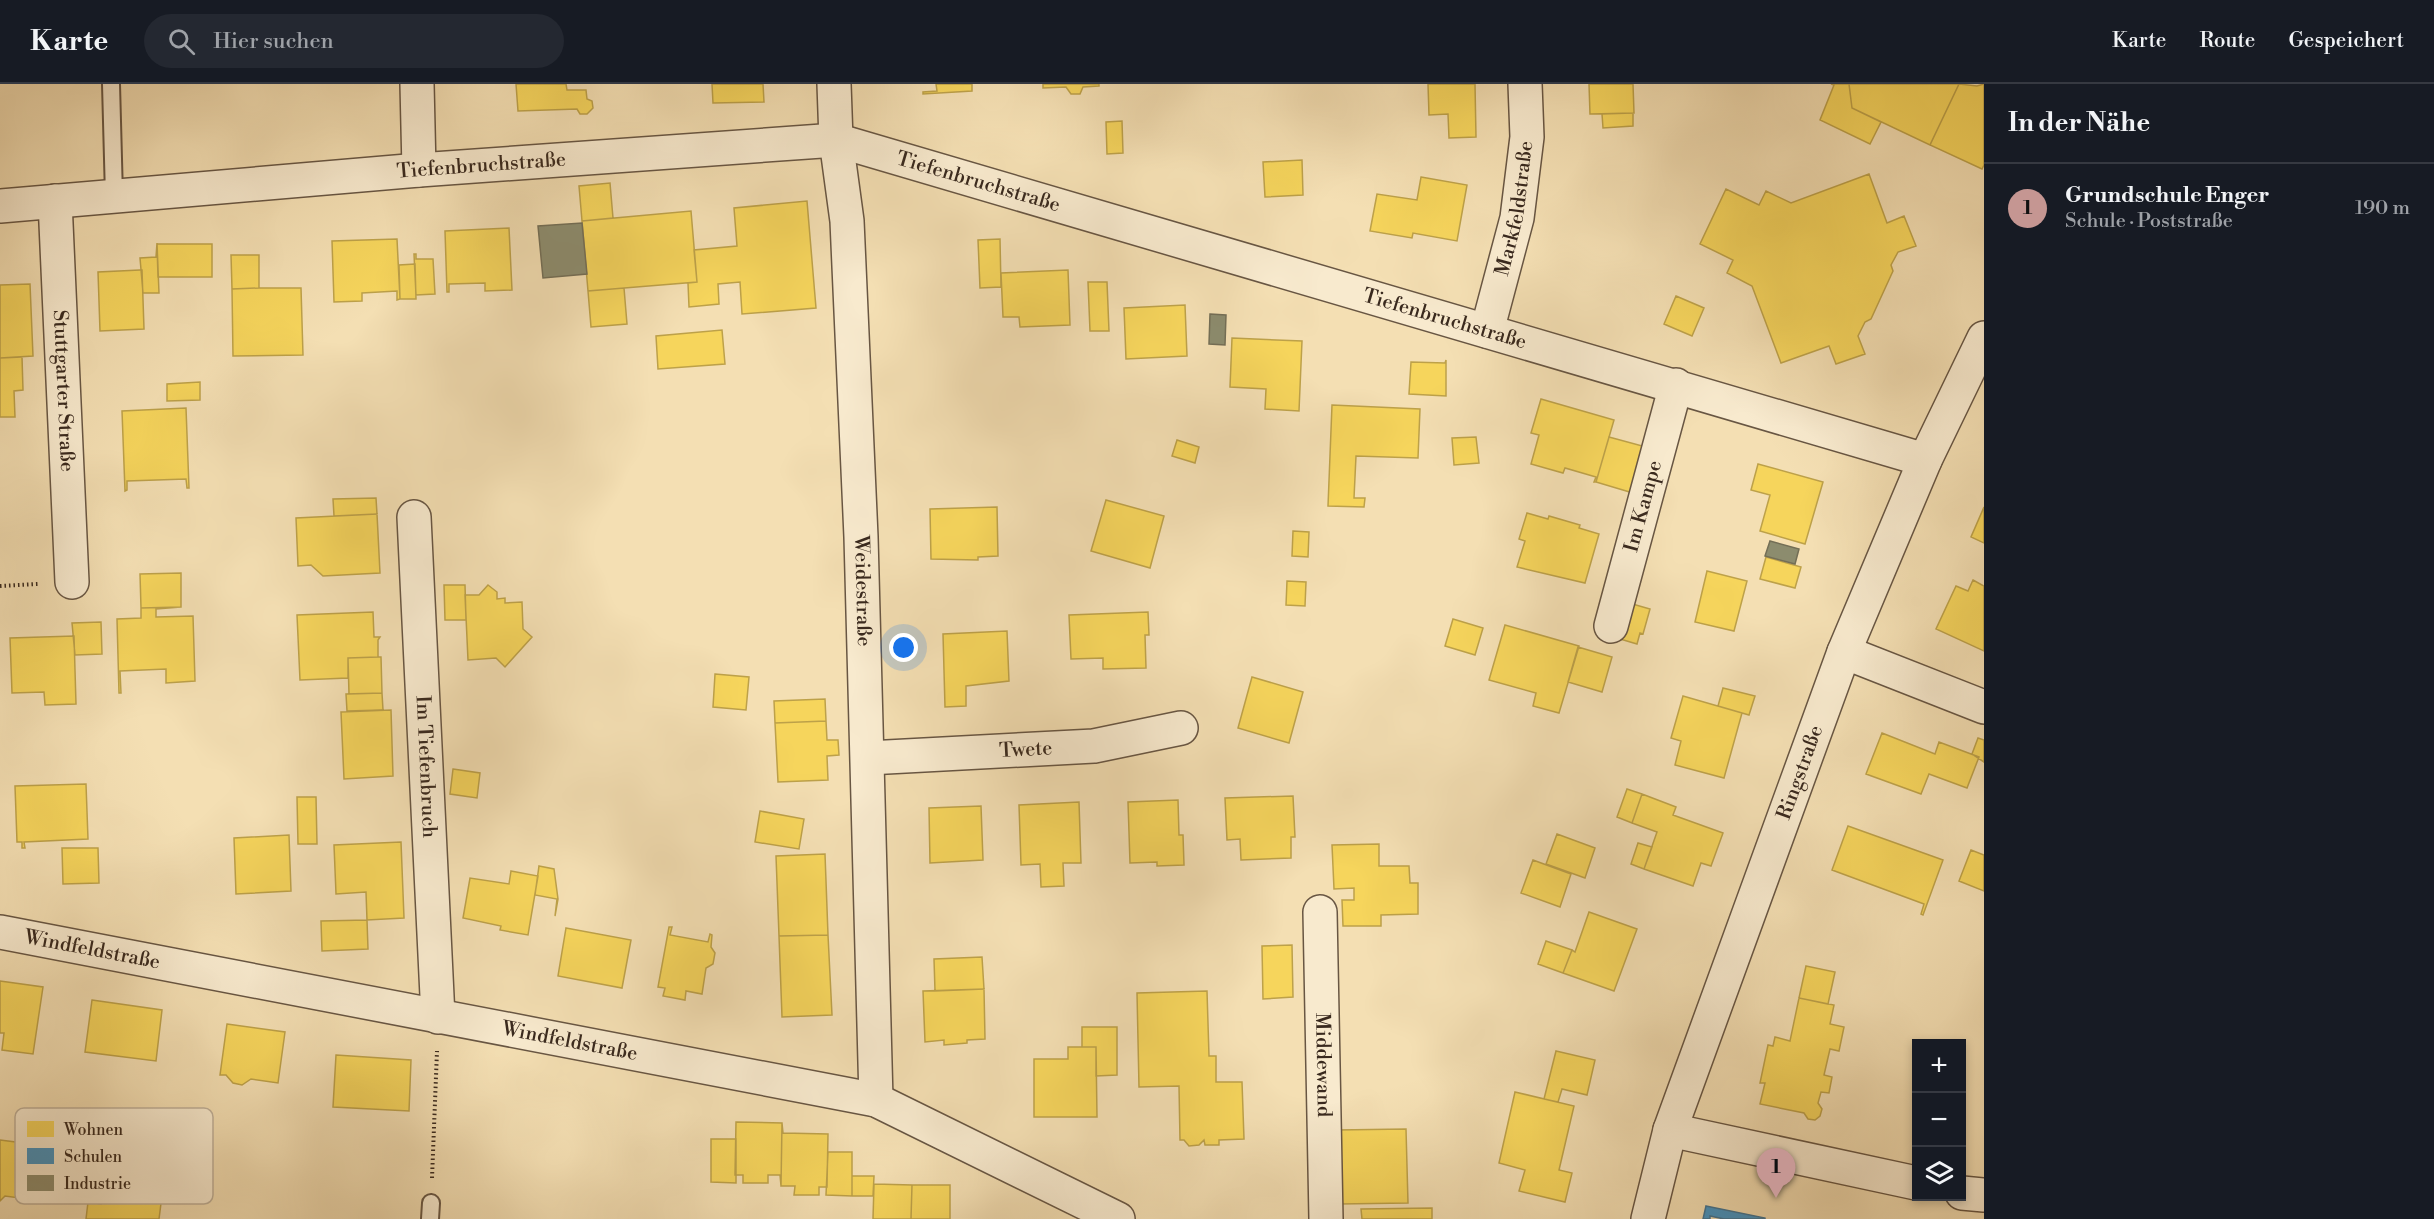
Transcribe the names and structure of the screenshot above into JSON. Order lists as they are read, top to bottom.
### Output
{
  "streets": {
    "street": [
      "Tiefenbruchstraße",
      "Markfeldstraße",
      "Stuttgarter Straße",
      "Im Kampe",
      "Weidestraße",
      "Twete",
      "Im Tiefenbruch",
      "Ringstraße",
      "Windfeldstraße",
      "Middewand"
    ]
  },
  "crossings": [
    ["Tiefenbruchstraße", "Markfeldstraße"],
    ["Tiefenbruchstraße", "Stuttgarter Straße"],
    ["Tiefenbruchstraße", "Im Kampe"],
    ["Tiefenbruchstraße", "Weidestraße"],
    ["Tiefenbruchstraße", "Ringstraße"],
    ["Weidestraße", "Twete"],
    ["Weidestraße", "Windfeldstraße"],
    ["Im Tiefenbruch", "Windfeldstraße"]
  ],
  "legend": ["Wohnen", "Schulen", "Industrie"],
  "page": {
    "header": "Karte",
    "search": "Hier suchen",
    "nav": ["Karte", "Route", "Gespeichert"],
    "heading": "In der Nähe",
    "list": [
      {
        "mark": "1",
        "name": "Grundschule Enger",
        "note": "Schule · Poststraße",
        "value": "190 m"
      }
    ],
    "map_buttons": ["+", "−"],
    "pins": "1"
  }
}
